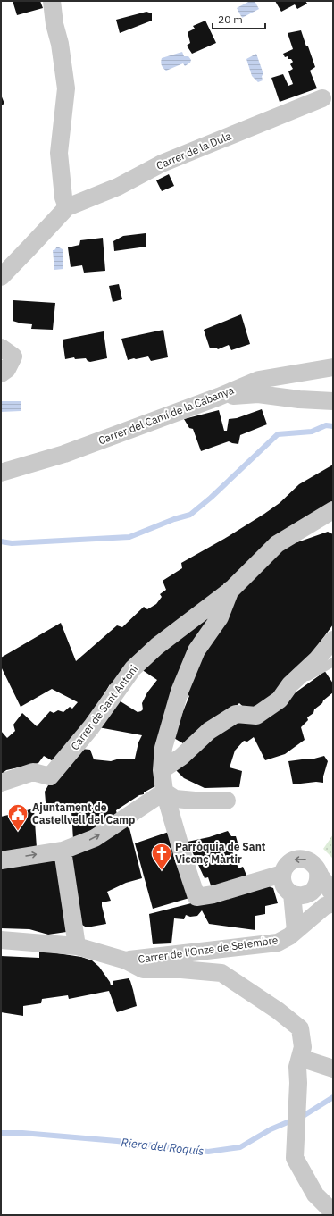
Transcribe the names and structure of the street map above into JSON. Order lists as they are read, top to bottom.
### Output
{
  "streets": {
    "street": [
      "Carrer de la Dula",
      "Carrer del Camí de la Cabanya",
      "Carrer de Sant Antoni",
      "Carrer de l'Onze de Setembre"
    ]
  },
  "water": ["Riera del Roquís"],
  "places": {
    "public building": ["Ajuntament de Castellvell del Camp"],
    "church": ["Parròquia de Sant Vicenç Màrtir"]
  },
  "scale_bar": "20 m"
}
